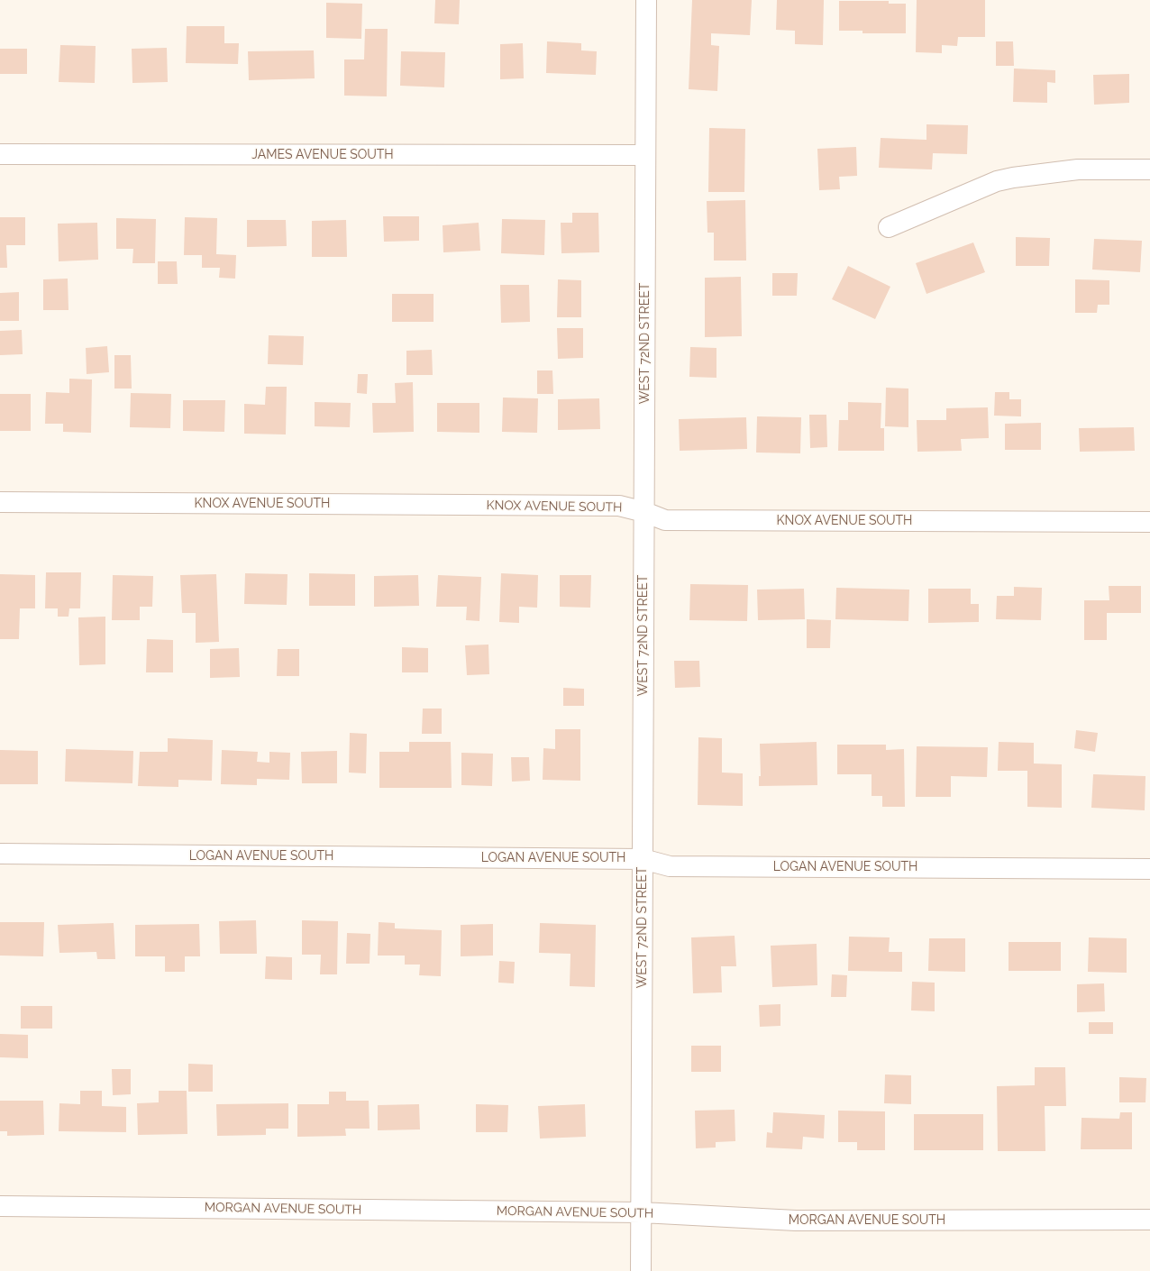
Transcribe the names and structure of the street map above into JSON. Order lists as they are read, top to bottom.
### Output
{
  "streets": {
    "street": [
      "JAMES AVENUE SOUTH",
      "WEST 72ND STREET",
      "KNOX AVENUE SOUTH",
      "LOGAN AVENUE SOUTH",
      "MORGAN AVENUE SOUTH"
    ]
  },
  "crossings": [
    ["JAMES AVENUE SOUTH", "WEST 72ND STREET"],
    ["WEST 72ND STREET", "KNOX AVENUE SOUTH"],
    ["WEST 72ND STREET", "LOGAN AVENUE SOUTH"],
    ["WEST 72ND STREET", "MORGAN AVENUE SOUTH"]
  ]
}
